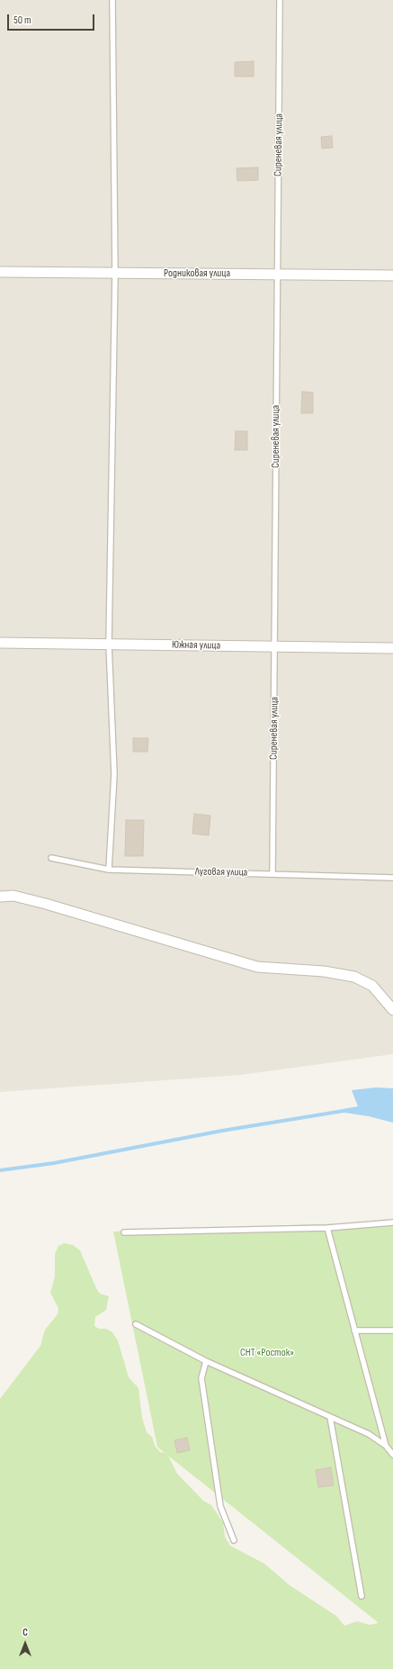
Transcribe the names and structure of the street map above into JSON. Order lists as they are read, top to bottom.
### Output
{
  "streets": {
    "street": ["Родниковая улица", "Южная улица"],
    "lane": ["Сиреневая улица", "Луговая улица"]
  },
  "crossings": [
    ["Сиреневая улица", "Родниковая улица"],
    ["Сиреневая улица", "Южная улица"],
    ["Сиреневая улица", "Луговая улица"]
  ],
  "parks": ["СНТ «Росток»"],
  "scale_bar": "50 m",
  "north": "top"
}
